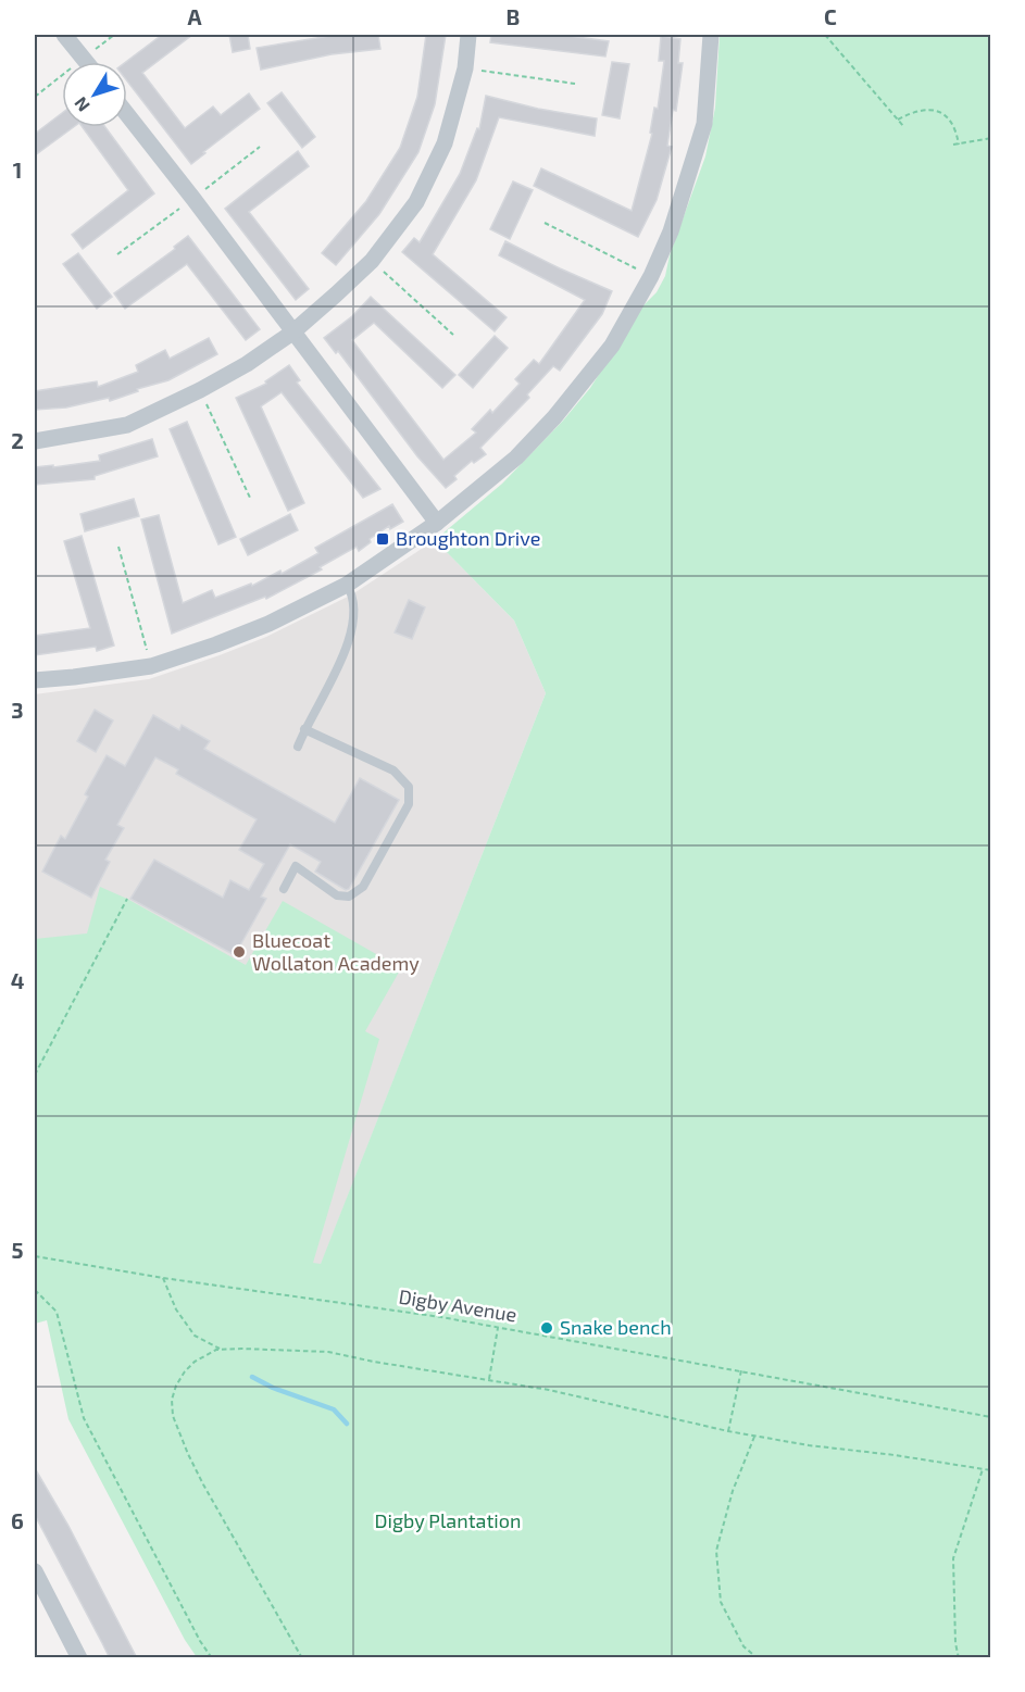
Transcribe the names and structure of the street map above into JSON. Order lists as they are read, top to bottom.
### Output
{
  "streets": {
    "path": ["Digby Avenue"]
  },
  "parks": ["Digby Plantation"],
  "places": {
    "transit": ["Broughton Drive"],
    "other": ["Bluecoat Wollaton Academy", "Snake bench"]
  },
  "north": "bottom left",
  "grid": {
    "columns": ["A", "B", "C"],
    "rows": [
      "1",
      "2",
      "3",
      "4",
      "5",
      "6"
    ]
  }
}
